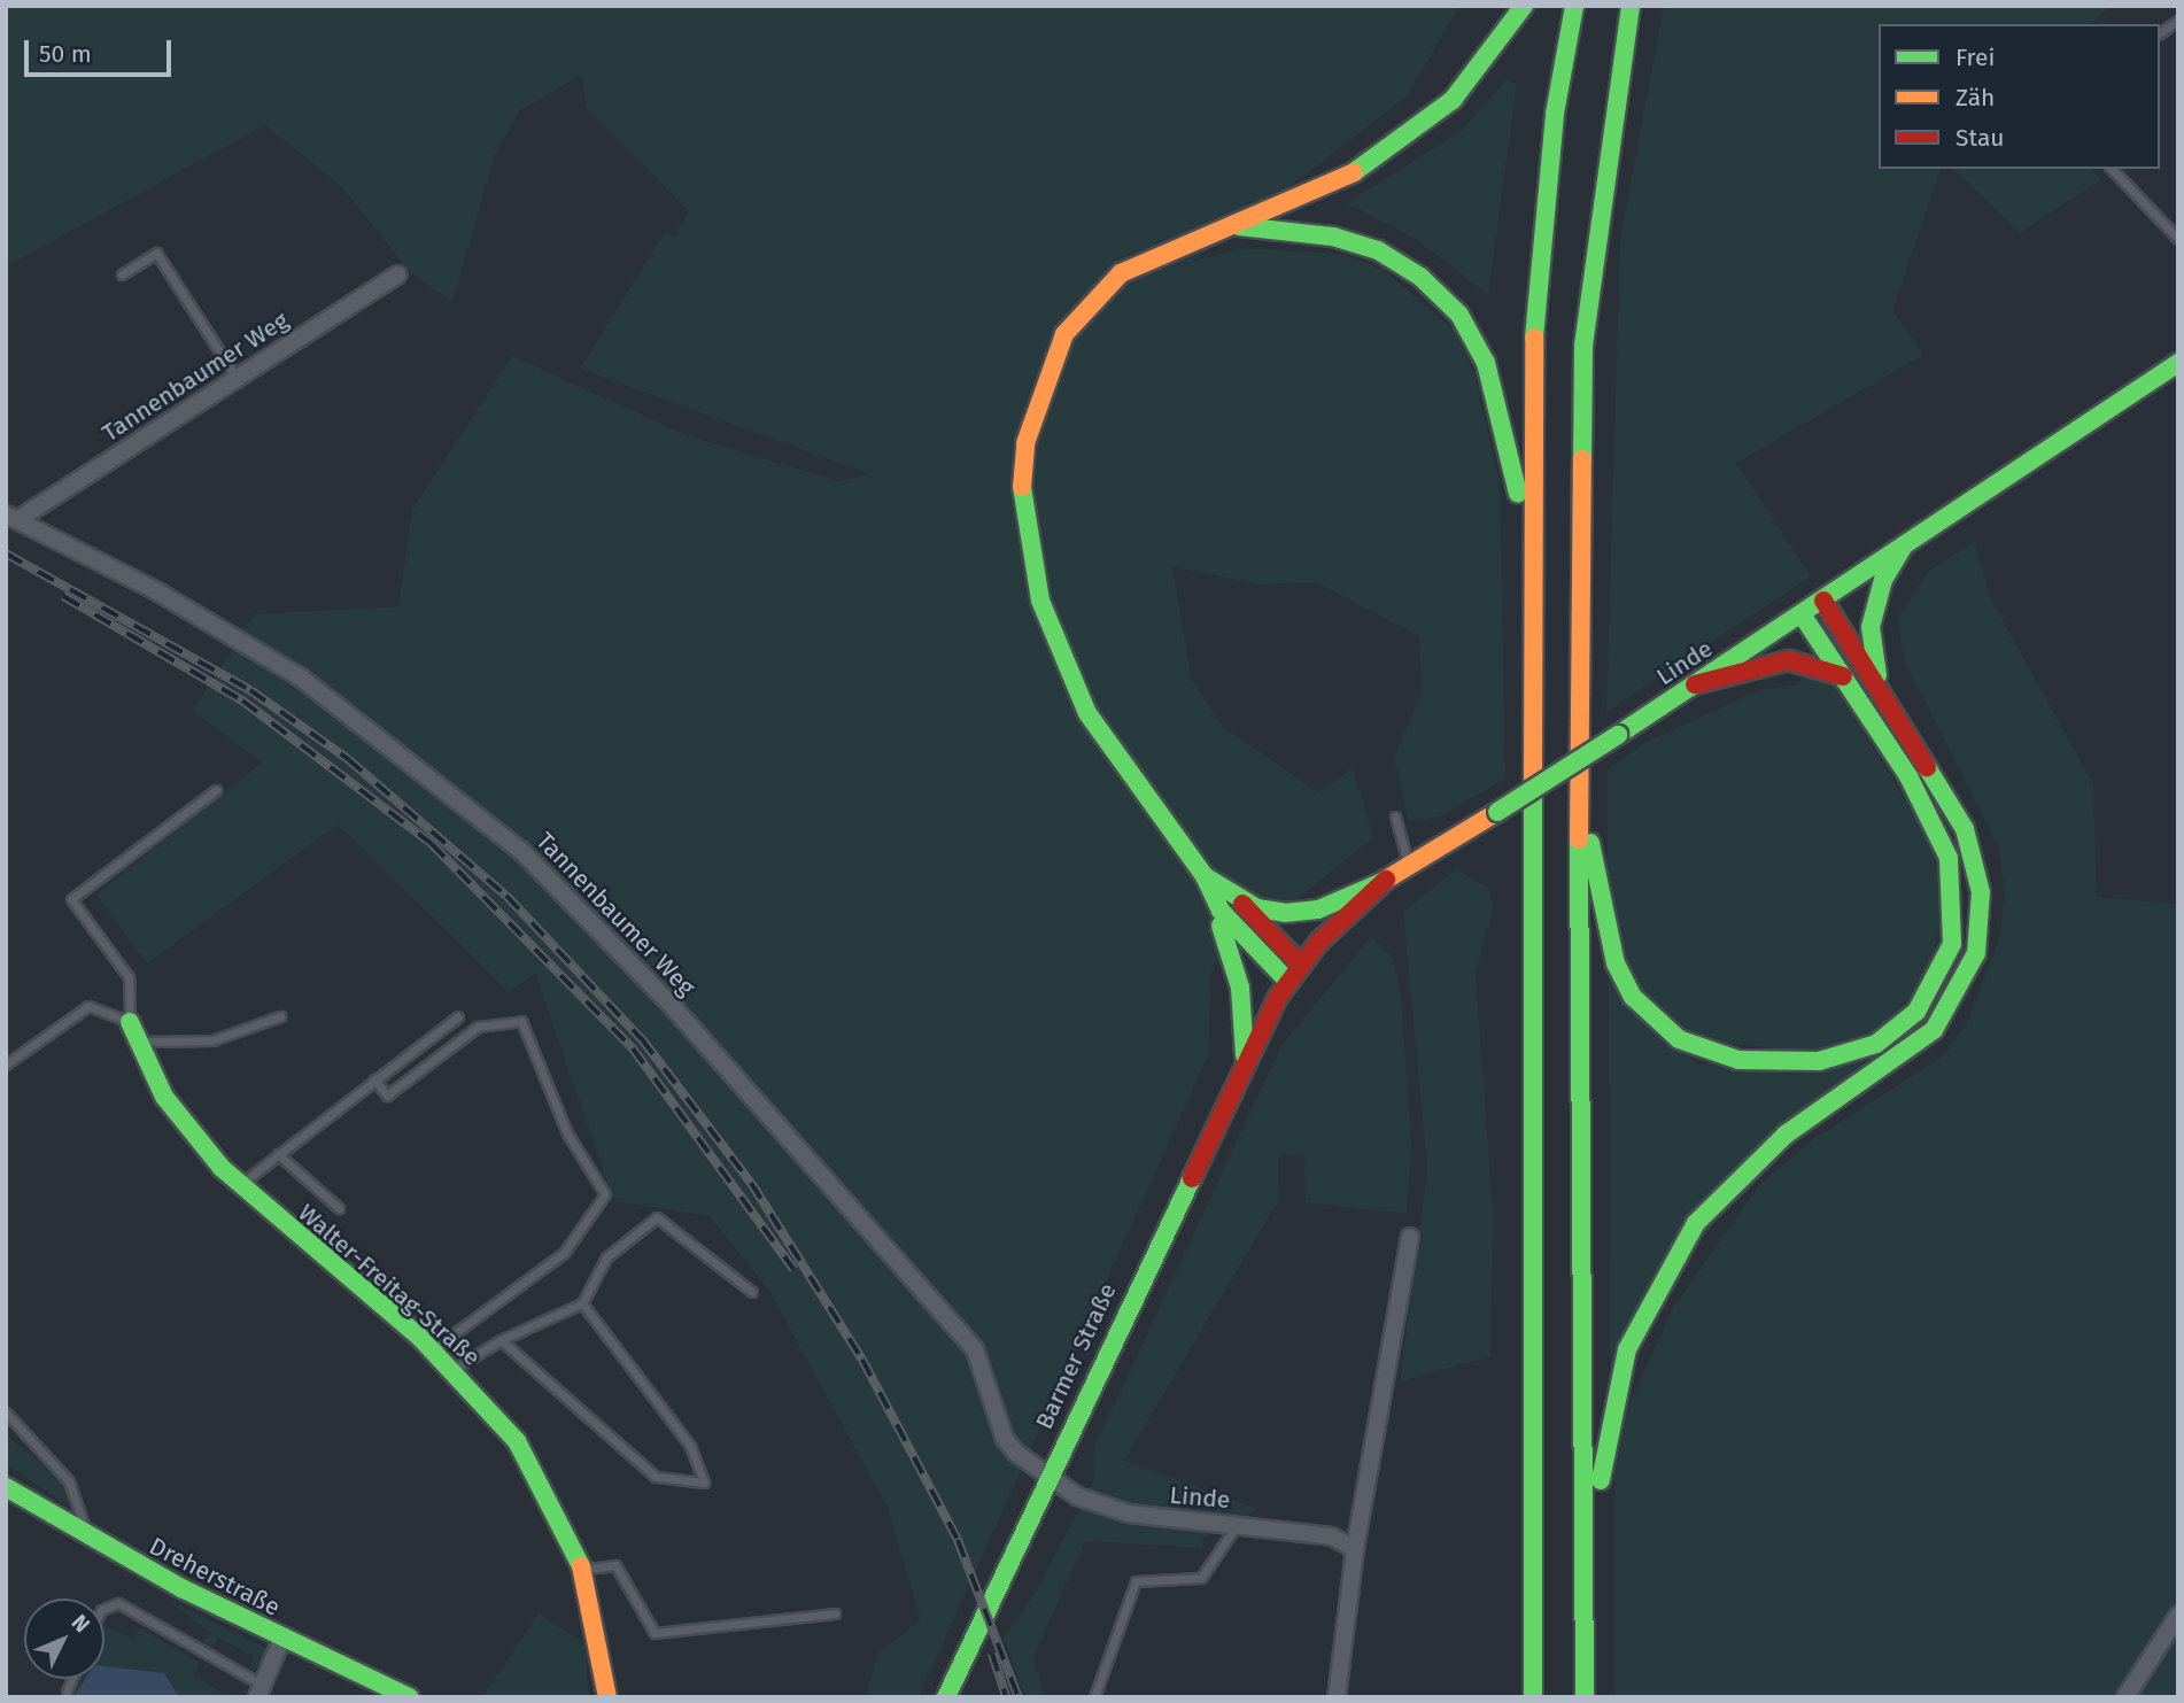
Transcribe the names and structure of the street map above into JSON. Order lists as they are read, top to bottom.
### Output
{
  "streets": {
    "main road": [
      "Linde",
      "Walter-Freitag-Straße",
      "Barmer Straße",
      "Dreherstraße"
    ],
    "street": ["Tannenbaumer Weg"]
  },
  "crossings": [
    ["Tannenbaumer Weg", "Linde"],
    ["Tannenbaumer Weg", "Barmer Straße"],
    ["Linde", "Barmer Straße"]
  ],
  "legend": ["Frei", "Zäh", "Stau"],
  "scale_bar": "50 m",
  "north": "top right"
}
